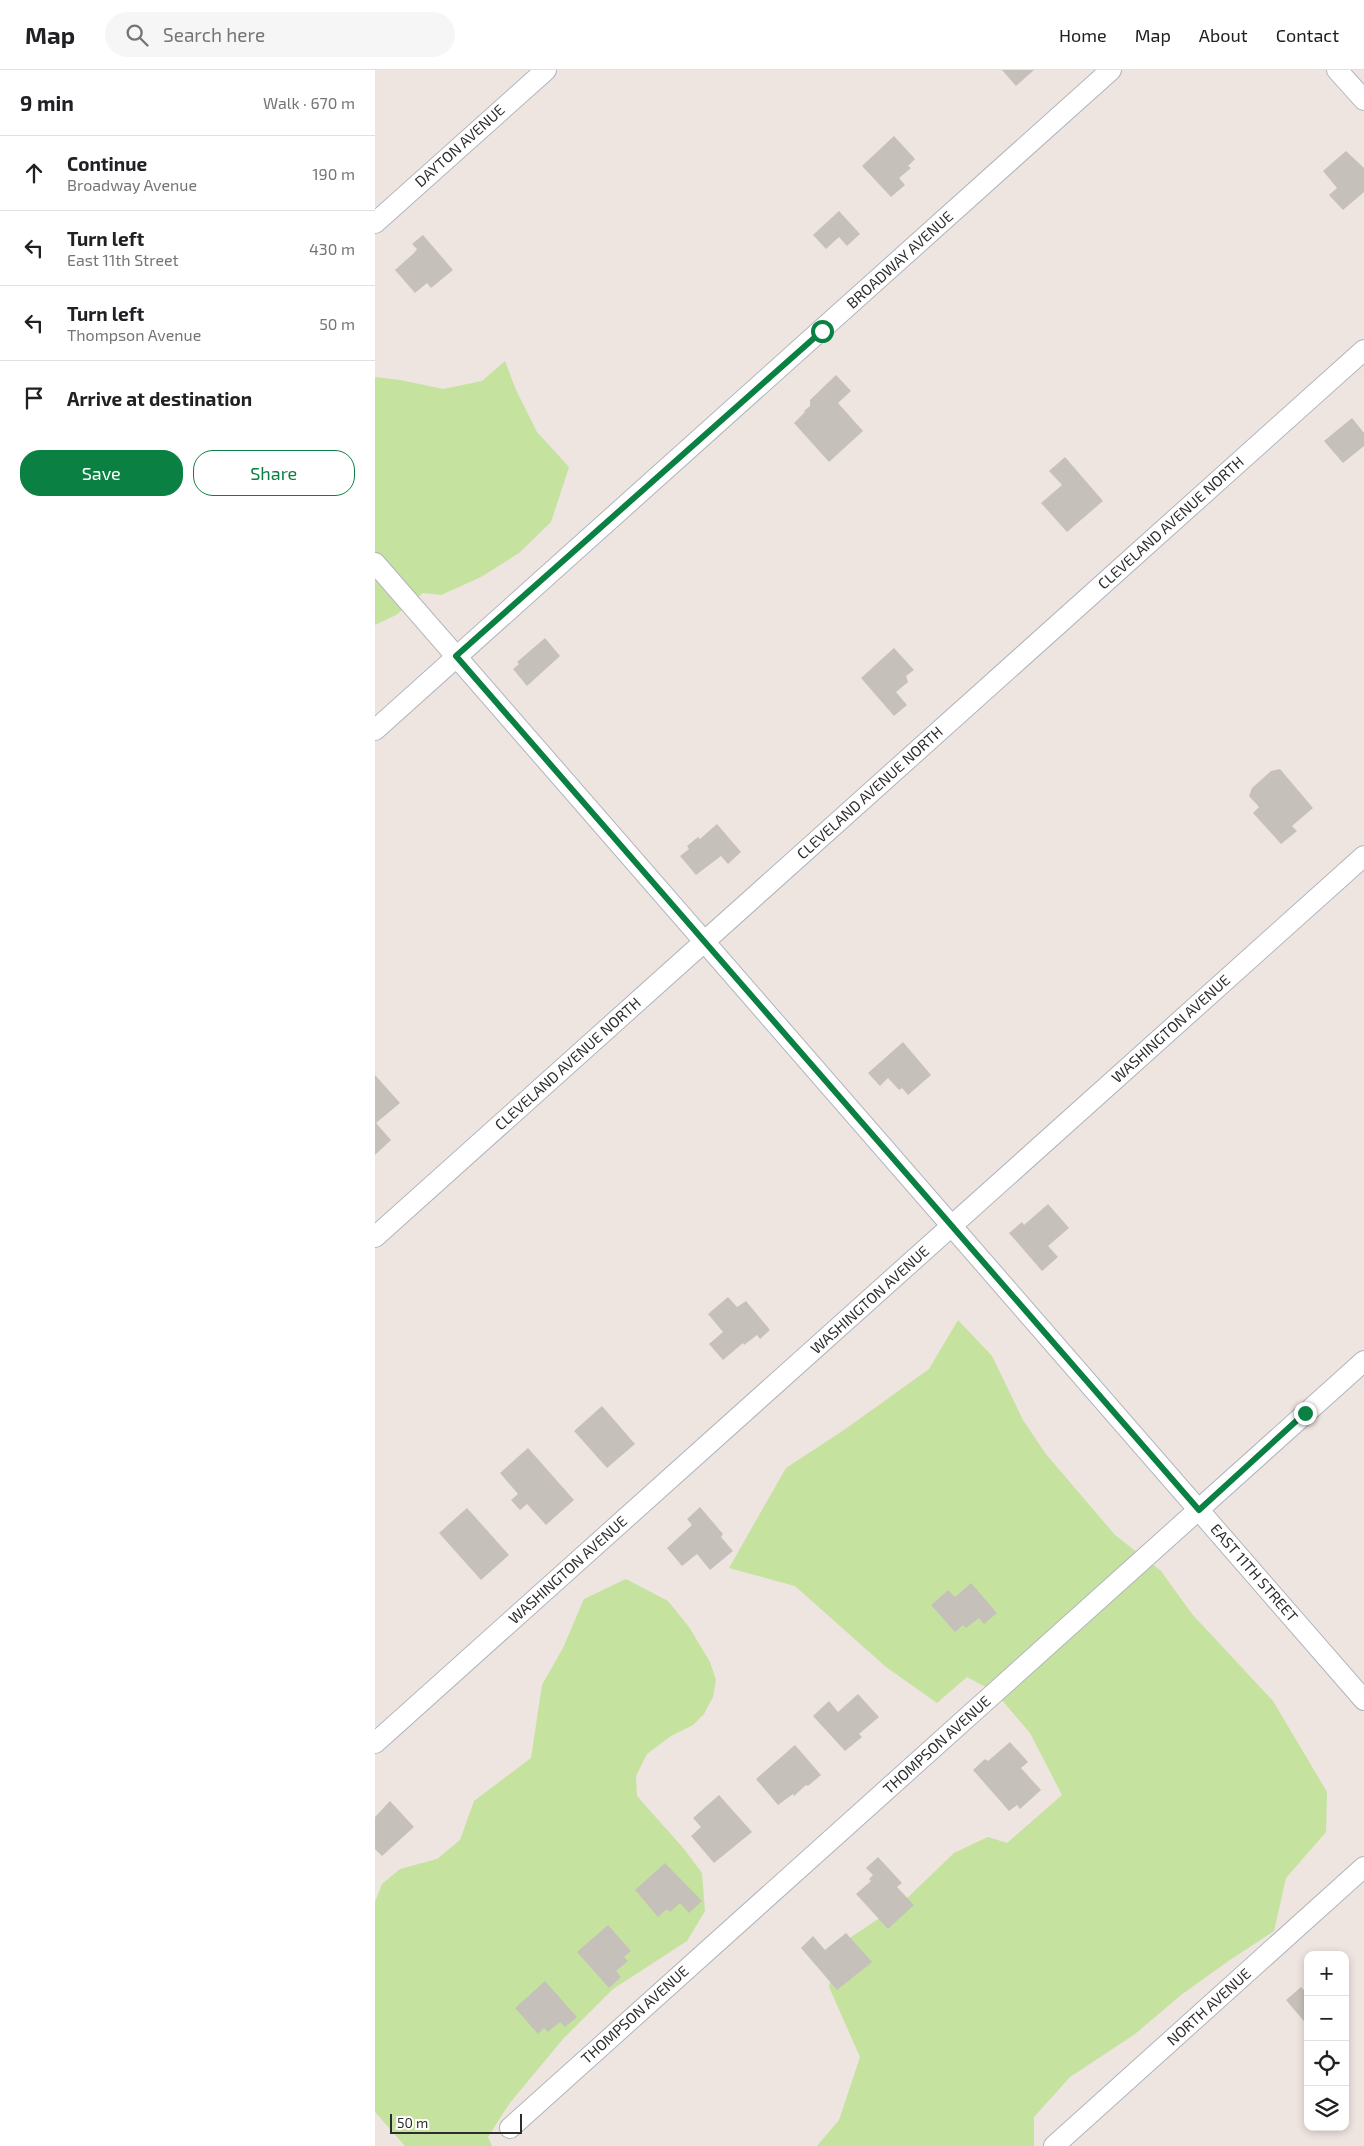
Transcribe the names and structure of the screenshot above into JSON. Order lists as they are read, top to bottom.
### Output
{
  "streets": {
    "street": [
      "DAYTON AVENUE",
      "BROADWAY AVENUE",
      "CLEVELAND AVENUE NORTH",
      "WASHINGTON AVENUE",
      "EAST 11TH STREET",
      "THOMPSON AVENUE",
      "NORTH AVENUE"
    ]
  },
  "crossings": [
    ["BROADWAY AVENUE", "EAST 11TH STREET"],
    ["CLEVELAND AVENUE NORTH", "EAST 11TH STREET"],
    ["WASHINGTON AVENUE", "EAST 11TH STREET"],
    ["EAST 11TH STREET", "THOMPSON AVENUE"]
  ],
  "scale_bar": "50 m",
  "page": {
    "header": "Map",
    "search": "Search here",
    "nav": [
      "Home",
      "Map",
      "About",
      "Contact"
    ],
    "heading": ["9 min", "Walk · 670 m"],
    "list": [
      ["Continue", "Broadway Avenue", "190 m"],
      ["Turn left", "East 11th Street", "430 m"],
      ["Turn left", "Thompson Avenue", "50 m"],
      "Arrive at destination"
    ],
    "buttons": ["Save", "Share"],
    "map_buttons": ["+", "−"],
    "scale": "50 m"
  }
}
